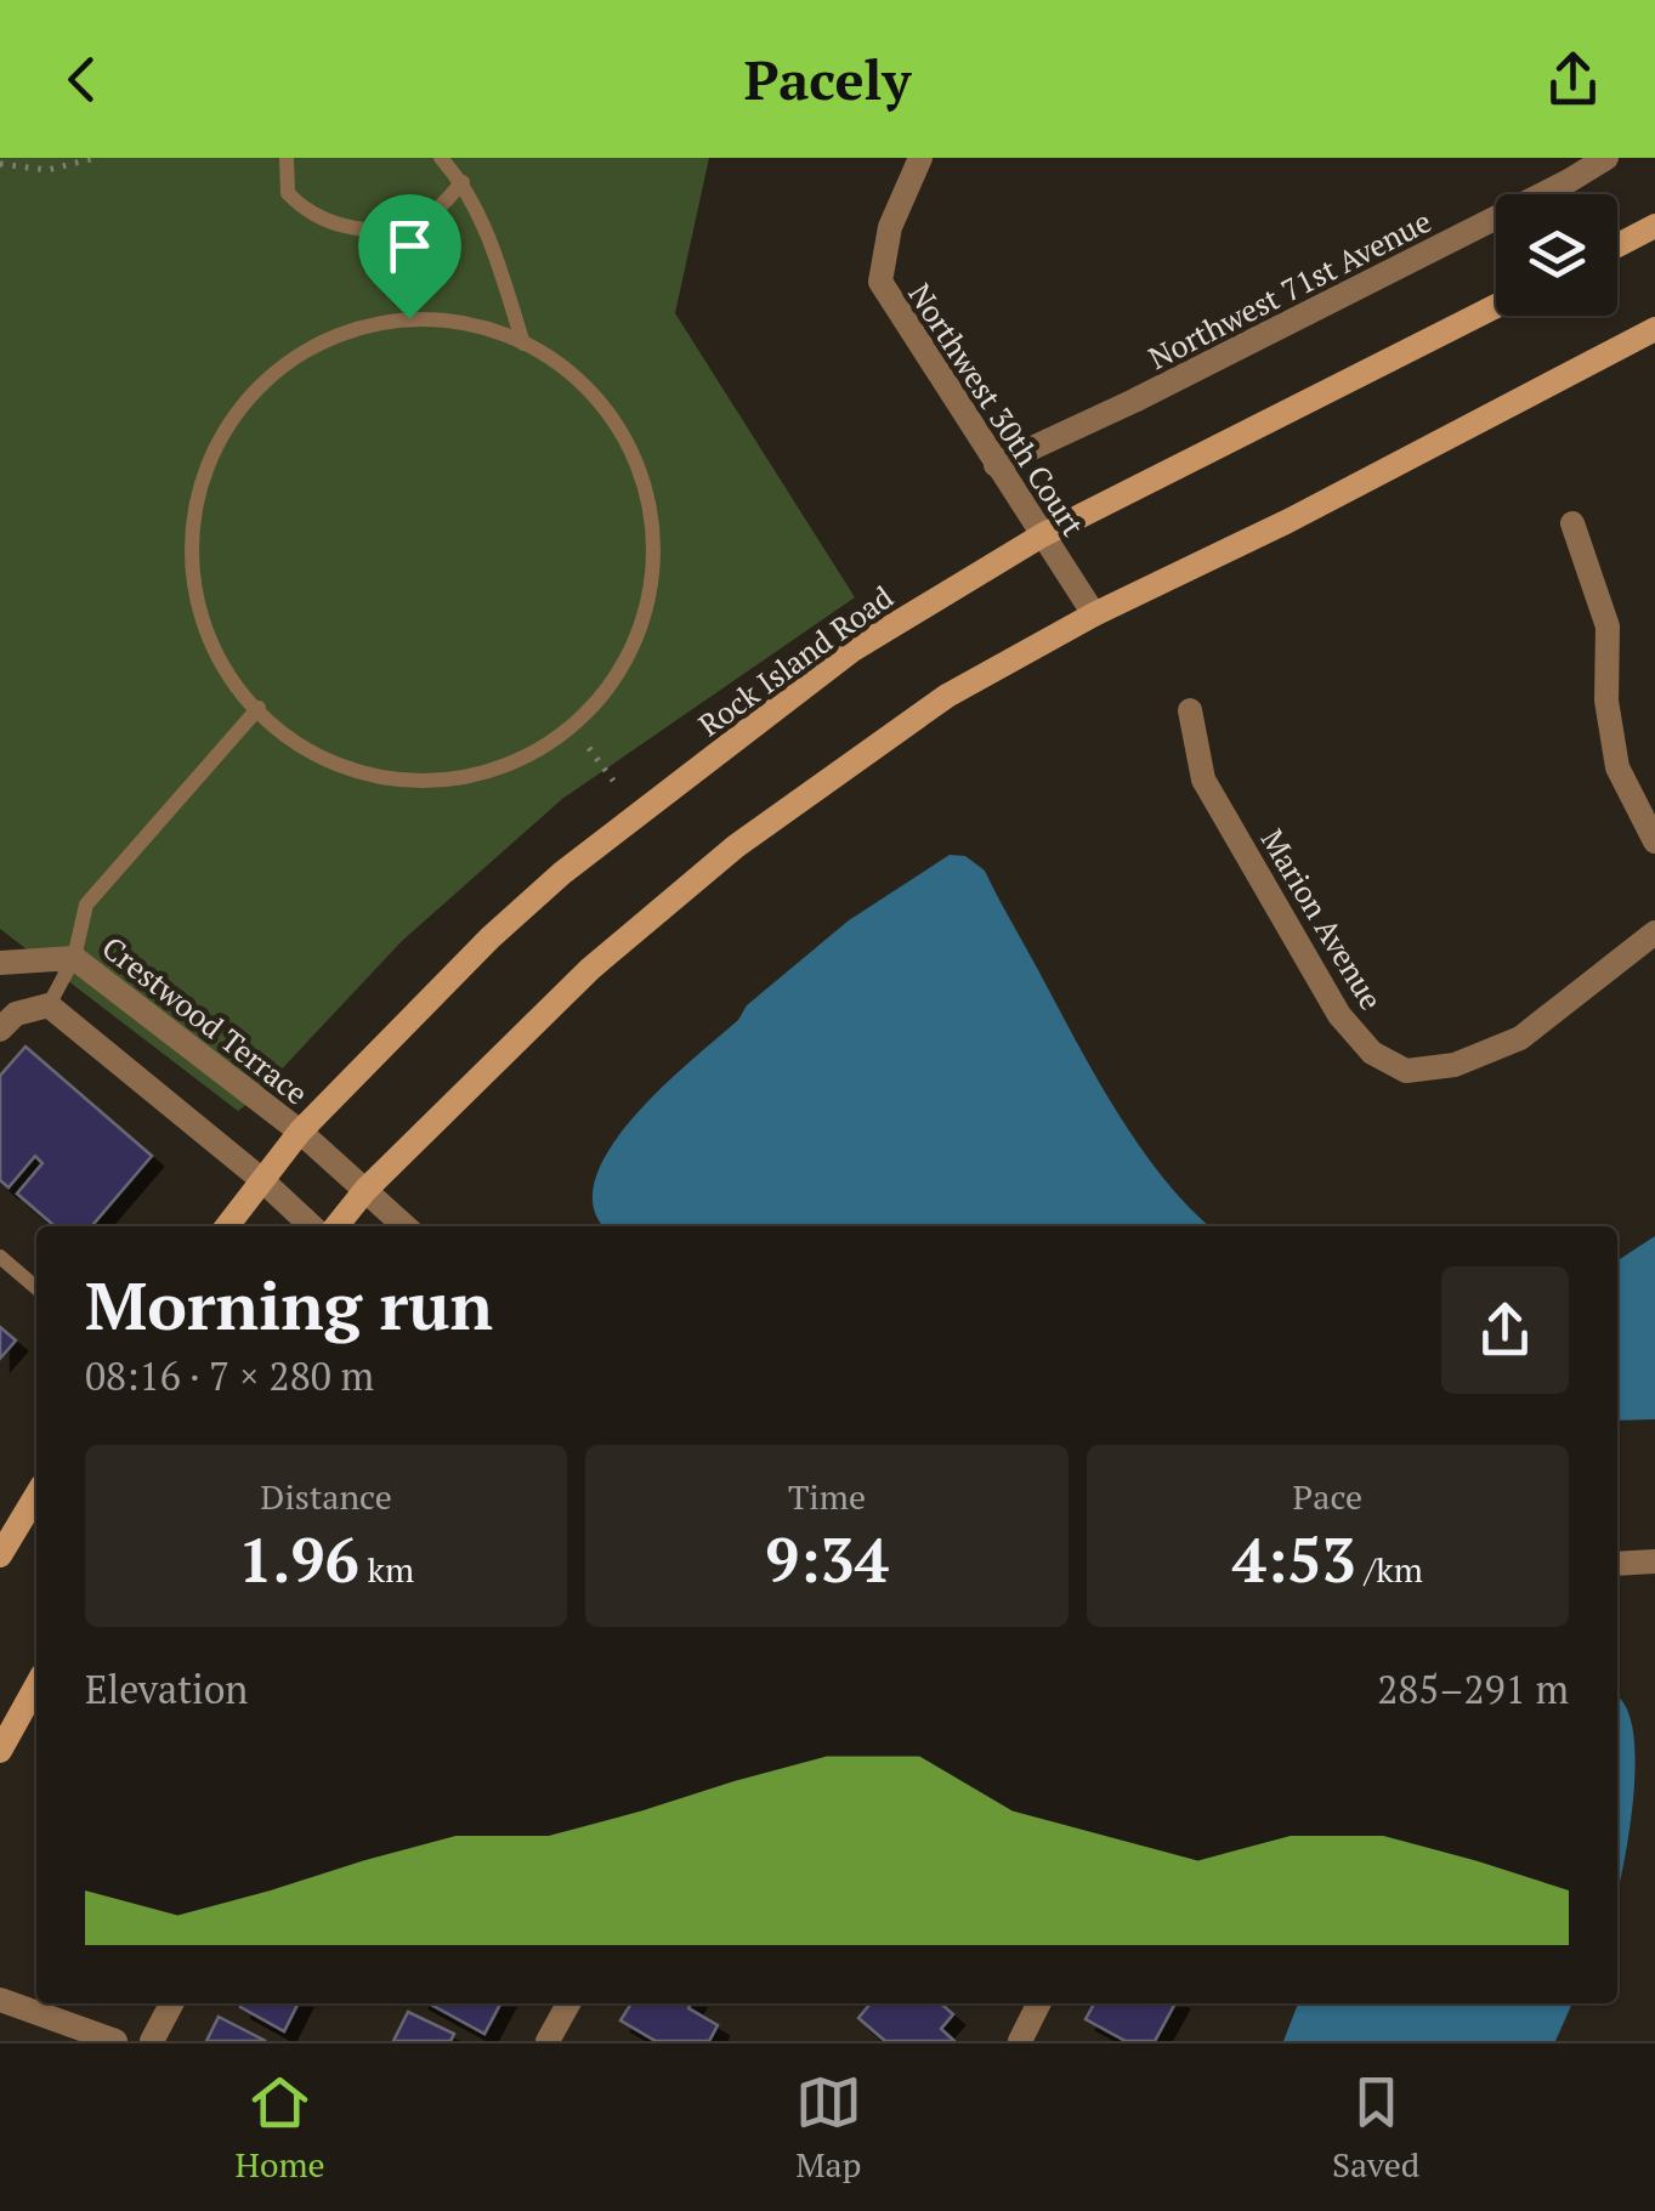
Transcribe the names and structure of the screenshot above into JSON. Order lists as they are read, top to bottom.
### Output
{
  "streets": {
    "main road": ["Rock Island Road"],
    "street": [
      "Northwest 71st Avenue",
      "Northwest 30th Court",
      "Marion Avenue",
      "Crestwood Terrace"
    ]
  },
  "crossings": [
    ["Northwest 71st Avenue", "Northwest 30th Court"],
    ["Northwest 30th Court", "Rock Island Road"],
    ["Rock Island Road", "Crestwood Terrace"]
  ],
  "page": {
    "header": "Pacely",
    "heading": ["Morning run", "08:16 · 7 × 280 m"],
    "stats": [
      ["Distance", "1.96 km"],
      ["Time", "9:34"],
      ["Pace", "4:53 /km"]
    ],
    "chart": ["Elevation", "285–291 m"],
    "tabs": ["Home", "Map", "Saved"]
  }
}
